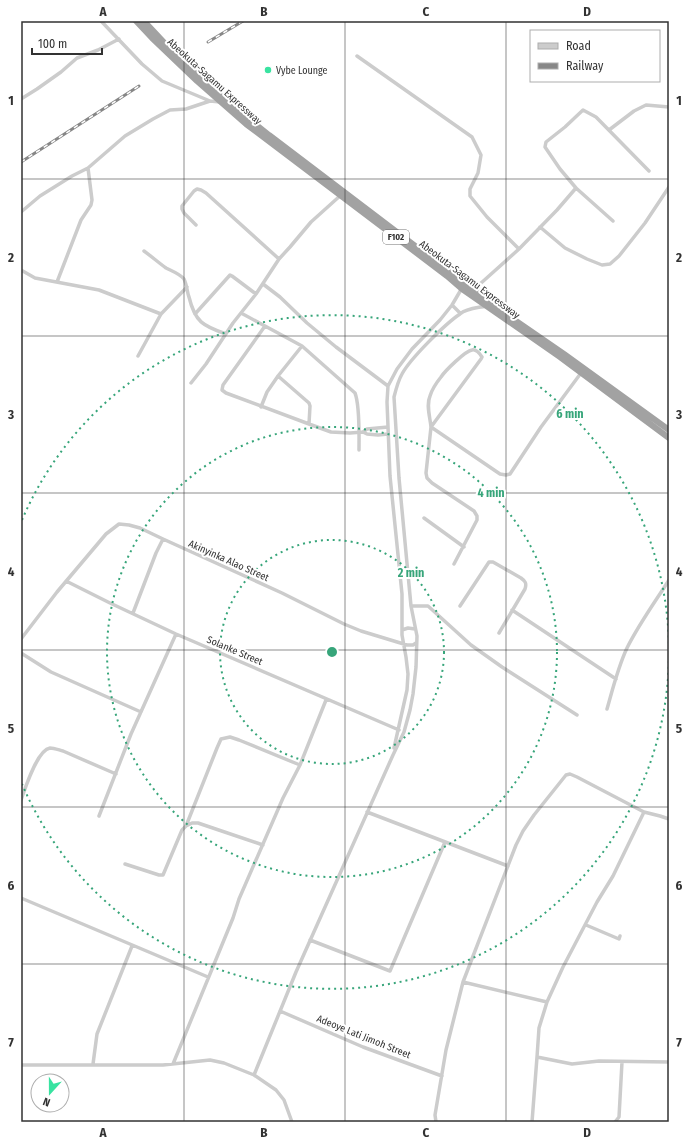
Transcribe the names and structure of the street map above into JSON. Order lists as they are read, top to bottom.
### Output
{
  "streets": {
    "highway": ["Abeokuta-Sagamu Expressway", "F102"],
    "street": ["Akinyinka Alao Street", "Solanke Street", "Adeoye Lati Jimoh Street"]
  },
  "crossings": [
    ["Akinyinka Alao Street", "Solanke Street"]
  ],
  "places": ["Vybe Lounge"],
  "legend": ["Road", "Railway"],
  "scale_bar": "100 m",
  "north": "bottom",
  "grid": {
    "columns": [
      "A",
      "B",
      "C",
      "D"
    ],
    "rows": [
      "1",
      "2",
      "3",
      "4",
      "5",
      "6",
      "7"
    ]
  },
  "rings": ["6 min", "4 min", "2 min"]
}
